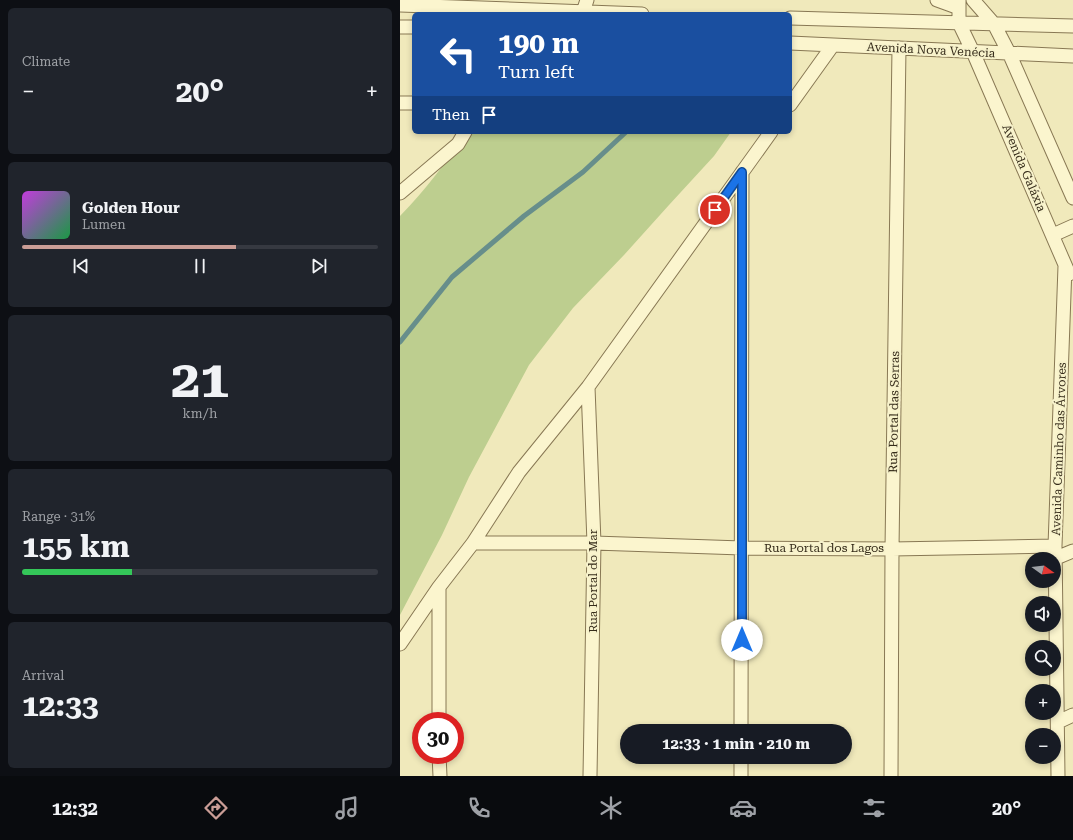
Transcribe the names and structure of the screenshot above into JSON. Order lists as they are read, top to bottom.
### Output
{
  "streets": {
    "street": [
      "Avenida Nova Venécia",
      "Avenida Galáxia",
      "Rua Portal das Serras",
      "Avenida Caminho das Árvores",
      "Rua Portal dos Lagos",
      "Rua Portal do Mar"
    ]
  },
  "crossings": [
    ["Avenida Nova Venécia", "Avenida Galáxia"],
    ["Avenida Nova Venécia", "Rua Portal das Serras"],
    ["Avenida Galáxia", "Avenida Caminho das Árvores"],
    ["Rua Portal das Serras", "Rua Portal dos Lagos"],
    ["Avenida Caminho das Árvores", "Rua Portal dos Lagos"],
    ["Rua Portal dos Lagos", "Rua Portal do Mar"]
  ],
  "north": "right",
  "page": {
    "tile": [
      "Climate",
      ["21", "km/h"],
      ["Range · 31%", "155 km"],
      ["Arrival", "12:33"]
    ],
    "turn": ["190 m", "Turn left"],
    "heat": ["−", "20°", "+"],
    "then": "Then",
    "song": ["Golden Hour", "Lumen"],
    "map_buttons": ["+", "−"],
    "limit": "30",
    "trip": "12:33 · 1 min · 210 m",
    "tabs": ["12:32", "20°"]
  }
}
